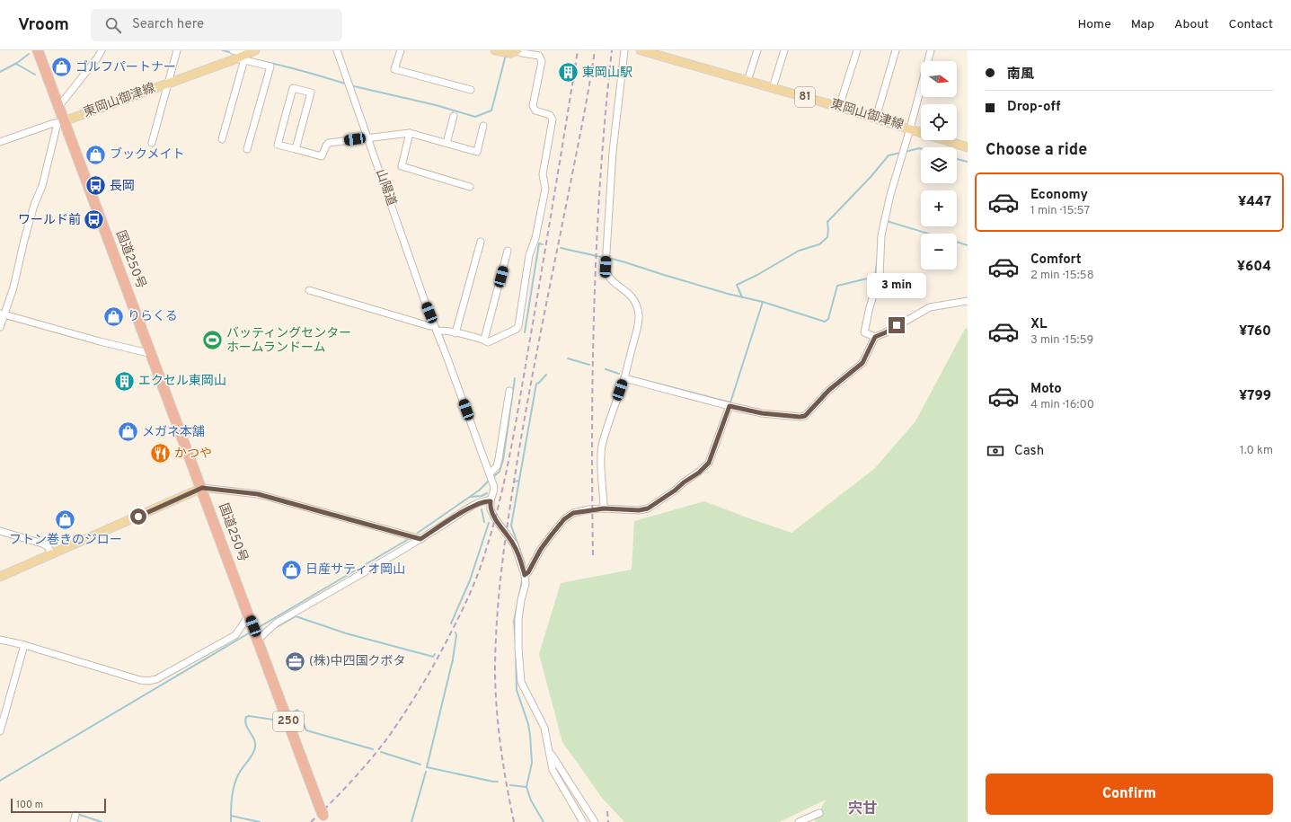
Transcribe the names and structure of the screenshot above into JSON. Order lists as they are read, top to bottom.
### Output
{
  "streets": {
    "highway": ["国道250号", "250"],
    "main road": ["81", "東岡山御津線"],
    "street": ["山陽道"]
  },
  "crossings": [
    ["東岡山御津線", "国道250号"]
  ],
  "districts": ["宍甘"],
  "places": {
    "shop": [
      "ゴルフパートナー",
      "ブックメイト",
      "りらくる",
      "メガネ本舗",
      "フトン巻きのジロー",
      "日産サティオ岡山"
    ],
    "building": ["東岡山駅", "エクセル東岡山"],
    "bus stop": ["長岡", "ワールド前"],
    "sports": ["バッティングセンター ホームランドーム"],
    "restaurant": ["かつや"],
    "office": ["(株)中四国クボタ"]
  },
  "scale_bar": "100 m",
  "north": "right",
  "page": {
    "header": "Vroom",
    "search": "Search here",
    "nav": [
      "Home",
      "Map",
      "About",
      "Contact"
    ],
    "banner": ["南風", "Drop-off"],
    "map_buttons": ["+", "−"],
    "heading": "Choose a ride",
    "list": [
      {
        "name": "Economy",
        "note": "1 min · 15:57",
        "value": "¥447"
      },
      {
        "name": "Comfort",
        "note": "2 min · 15:58",
        "value": "¥604"
      },
      {
        "name": "XL",
        "note": "3 min · 15:59",
        "value": "¥760"
      },
      {
        "name": "Moto",
        "note": "4 min · 16:00",
        "value": "¥799"
      }
    ],
    "bubble": "3 min",
    "pay": ["Cash", "1.0 km"],
    "buttons": "Confirm",
    "scale": "100 m"
  }
}
